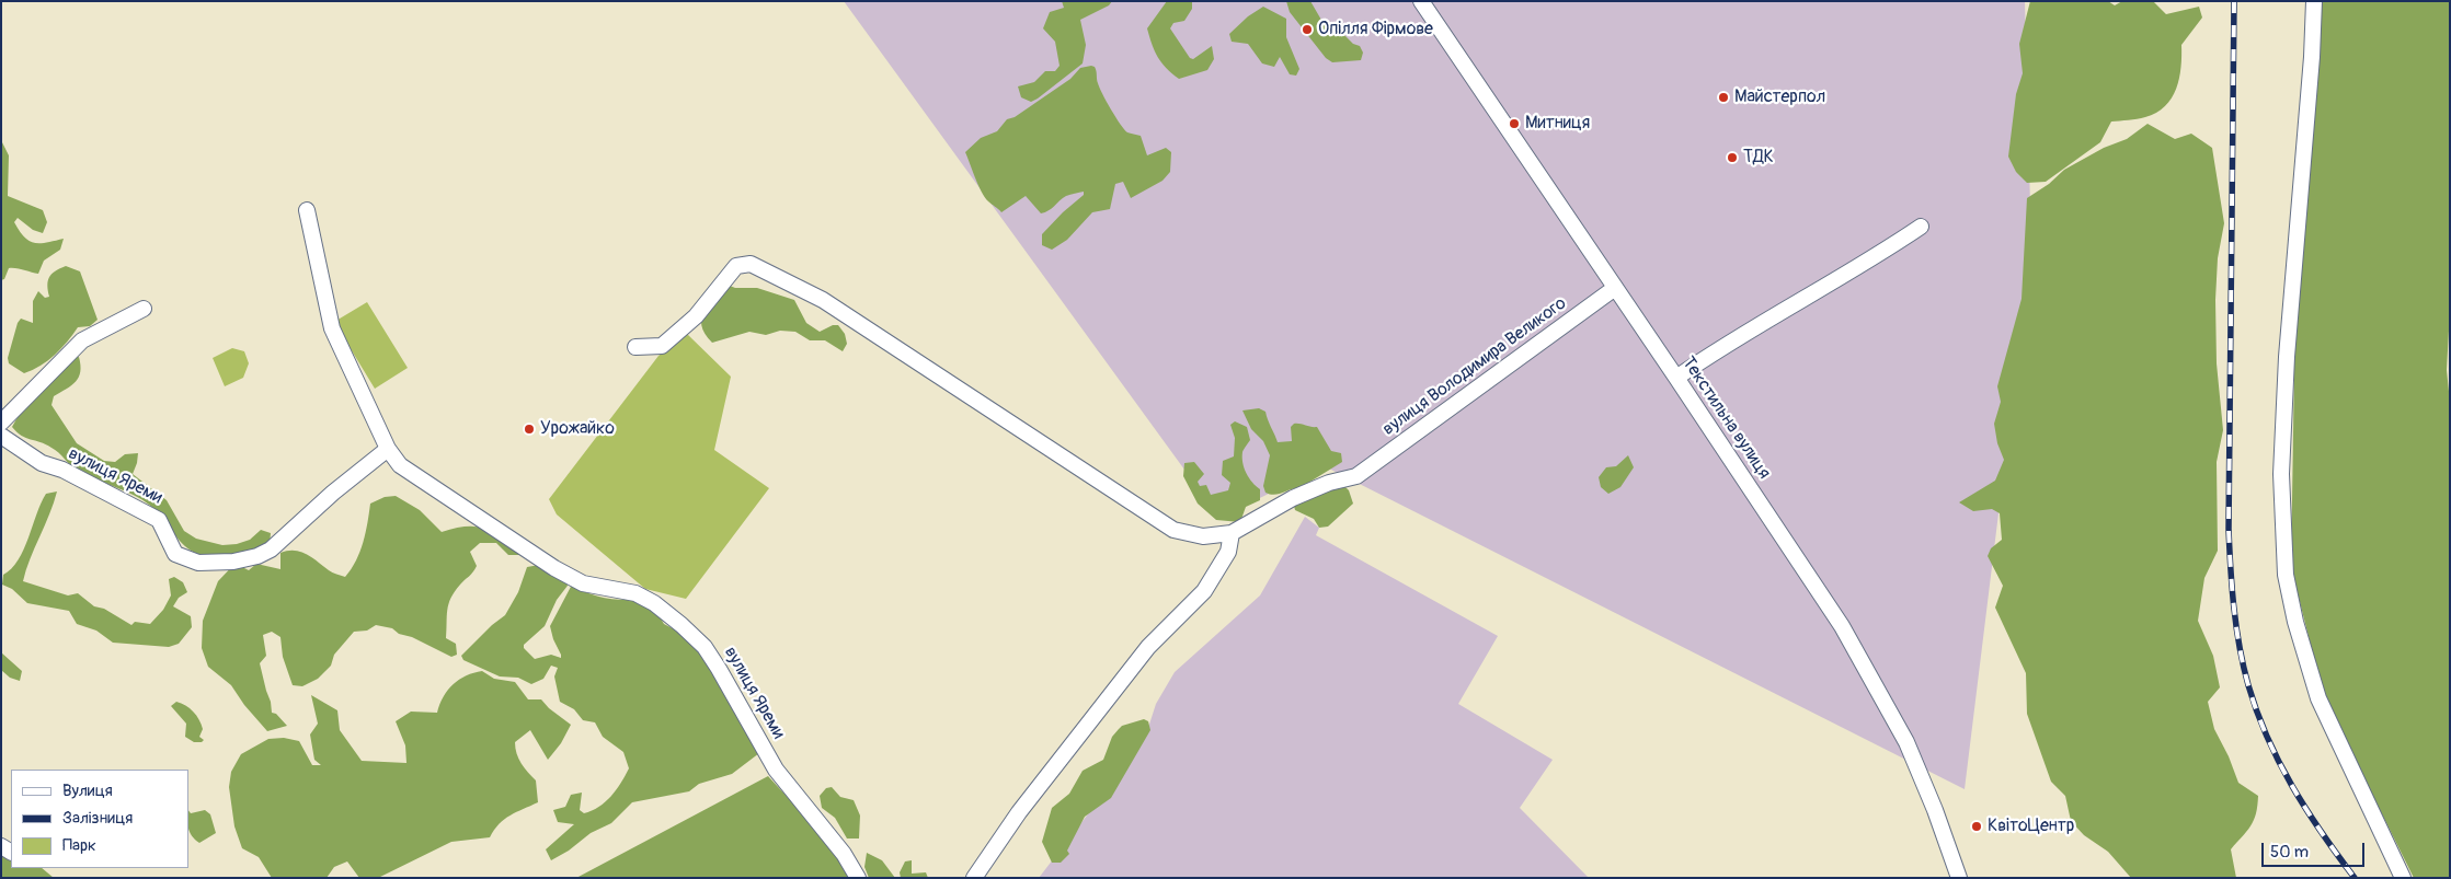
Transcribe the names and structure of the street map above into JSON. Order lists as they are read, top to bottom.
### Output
{
  "streets": {
    "street": ["вулиця Володимира Великого", "Текстильна вулиця", "вулиця Яреми"]
  },
  "crossings": [
    ["вулиця Володимира Великого", "Текстильна вулиця"]
  ],
  "places": [
    "Опілля Фірмове",
    "Майстерпол",
    "Митниця",
    "ТДК",
    "Урожайко",
    "КвітоЦентр"
  ],
  "legend": ["Вулиця", "Залізниця", "Парк"],
  "scale_bar": "50 m"
}
